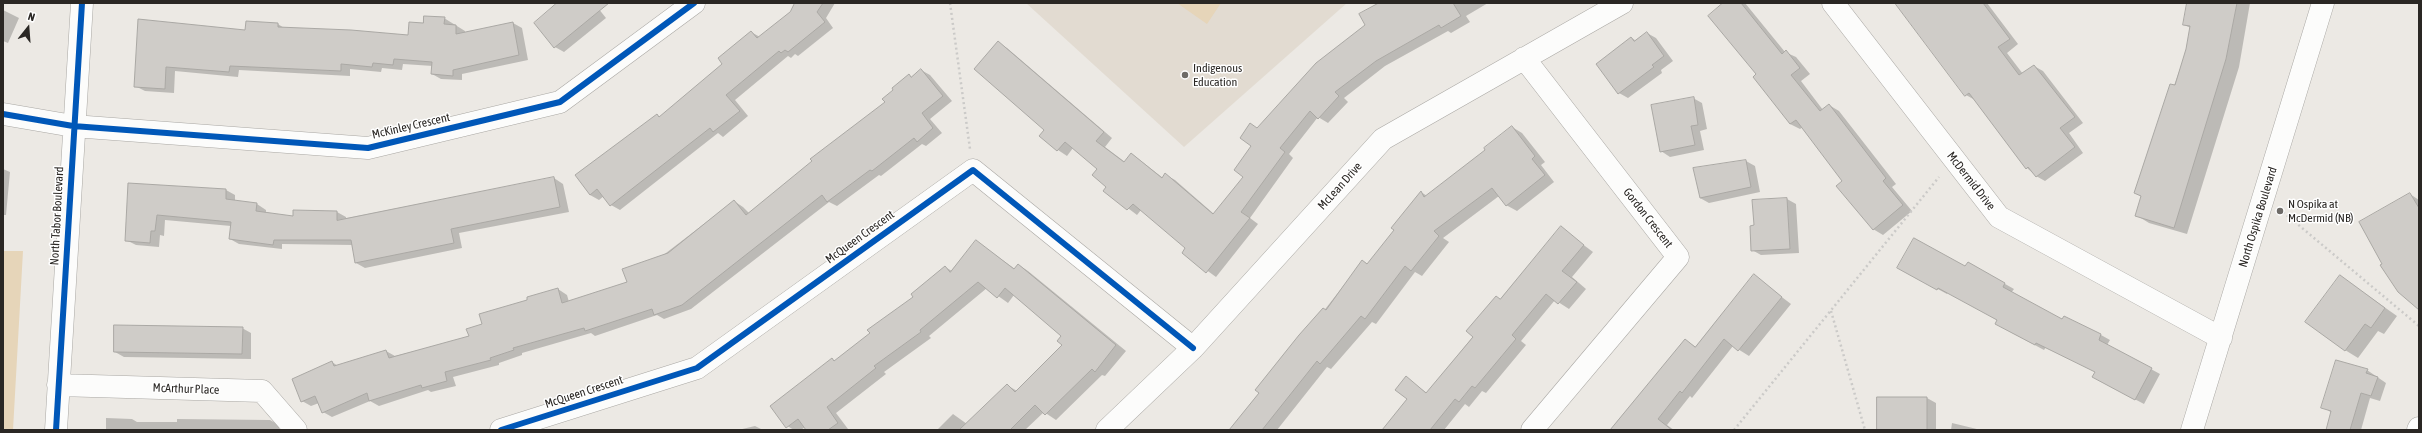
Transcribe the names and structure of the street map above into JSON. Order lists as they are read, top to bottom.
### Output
{
  "streets": {
    "street": [
      "McKinley Crescent",
      "McDermid Drive",
      "McLean Drive",
      "North Tabor Boulevard",
      "North Ospika Boulevard",
      "Gordon Crescent",
      "McQueen Crescent",
      "McArthur Place"
    ]
  },
  "crossings": [
    ["McKinley Crescent", "North Tabor Boulevard"],
    ["McDermid Drive", "North Ospika Boulevard"],
    ["McLean Drive", "Gordon Crescent"],
    ["North Tabor Boulevard", "McArthur Place"]
  ],
  "places": ["Indigenous Education", "N Ospika at McDermid (NB)"],
  "north": "top"
}
